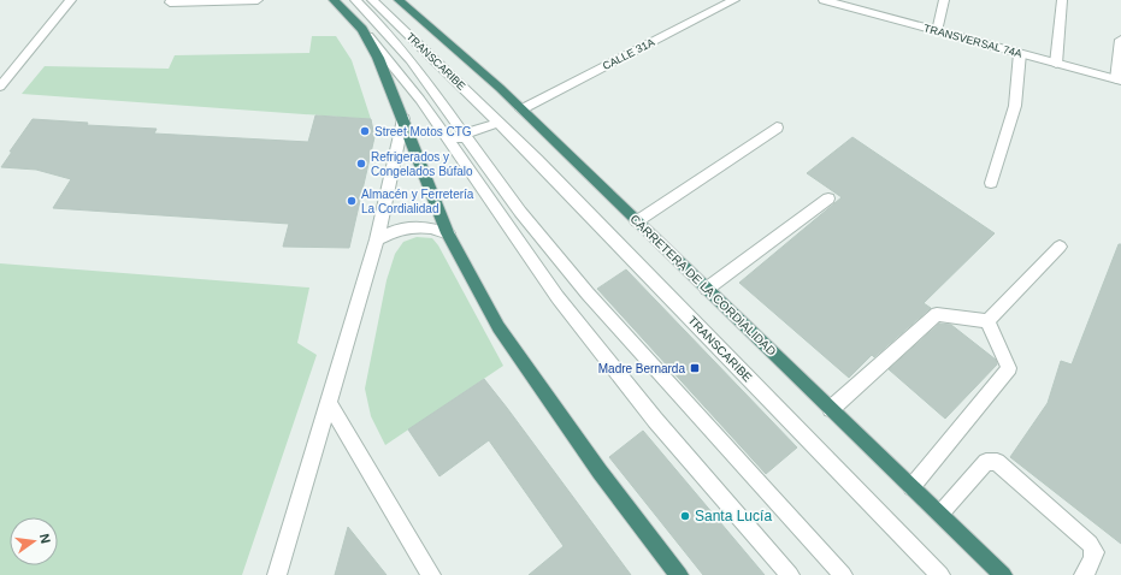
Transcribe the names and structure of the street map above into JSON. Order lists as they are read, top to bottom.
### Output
{
  "streets": {
    "highway": ["CARRETERA DE LA CORDIALIDAD"],
    "street": ["TRANSVERSAL 74A", "CALLE 31A", "TRANSCARIBE"]
  },
  "crossings": [
    ["CALLE 31A", "CARRETERA DE LA CORDIALIDAD"]
  ],
  "places": {
    "other": [
      "Street Motos CTG",
      "Refrigerados y Congelados Búfalo",
      "Almacén y Ferretería La Cordialidad",
      "Santa Lucía"
    ],
    "transit": ["Madre Bernarda"]
  },
  "north": "right"
}
